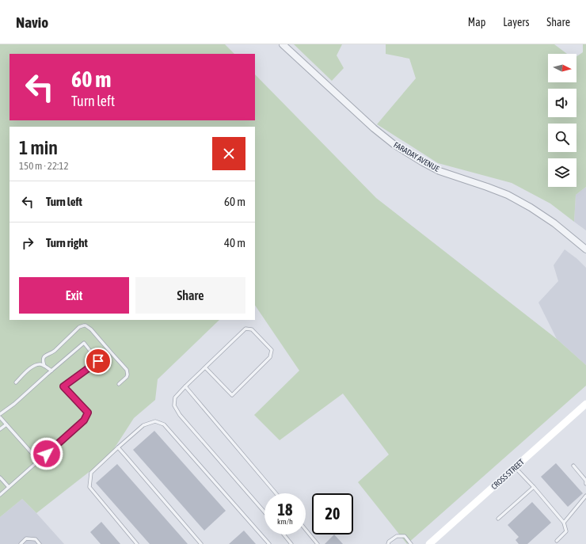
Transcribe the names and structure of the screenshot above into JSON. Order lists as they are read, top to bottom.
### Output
{
  "streets": {
    "main road": ["CROSS STREET"],
    "street": ["FARADAY AVENUE"]
  },
  "north": "right",
  "page": {
    "header": "Navio",
    "nav": ["Map", "Layers", "Share"],
    "turn": ["60 m", "Turn left"],
    "heading": ["1 min", "150 m · 22:12"],
    "list": [
      {
        "name": "Turn left",
        "value": "60 m"
      },
      {
        "name": "Turn right",
        "value": "40 m"
      }
    ],
    "buttons": ["Exit", "Share"],
    "speed": "18 km/h",
    "limit": "20"
  }
}
